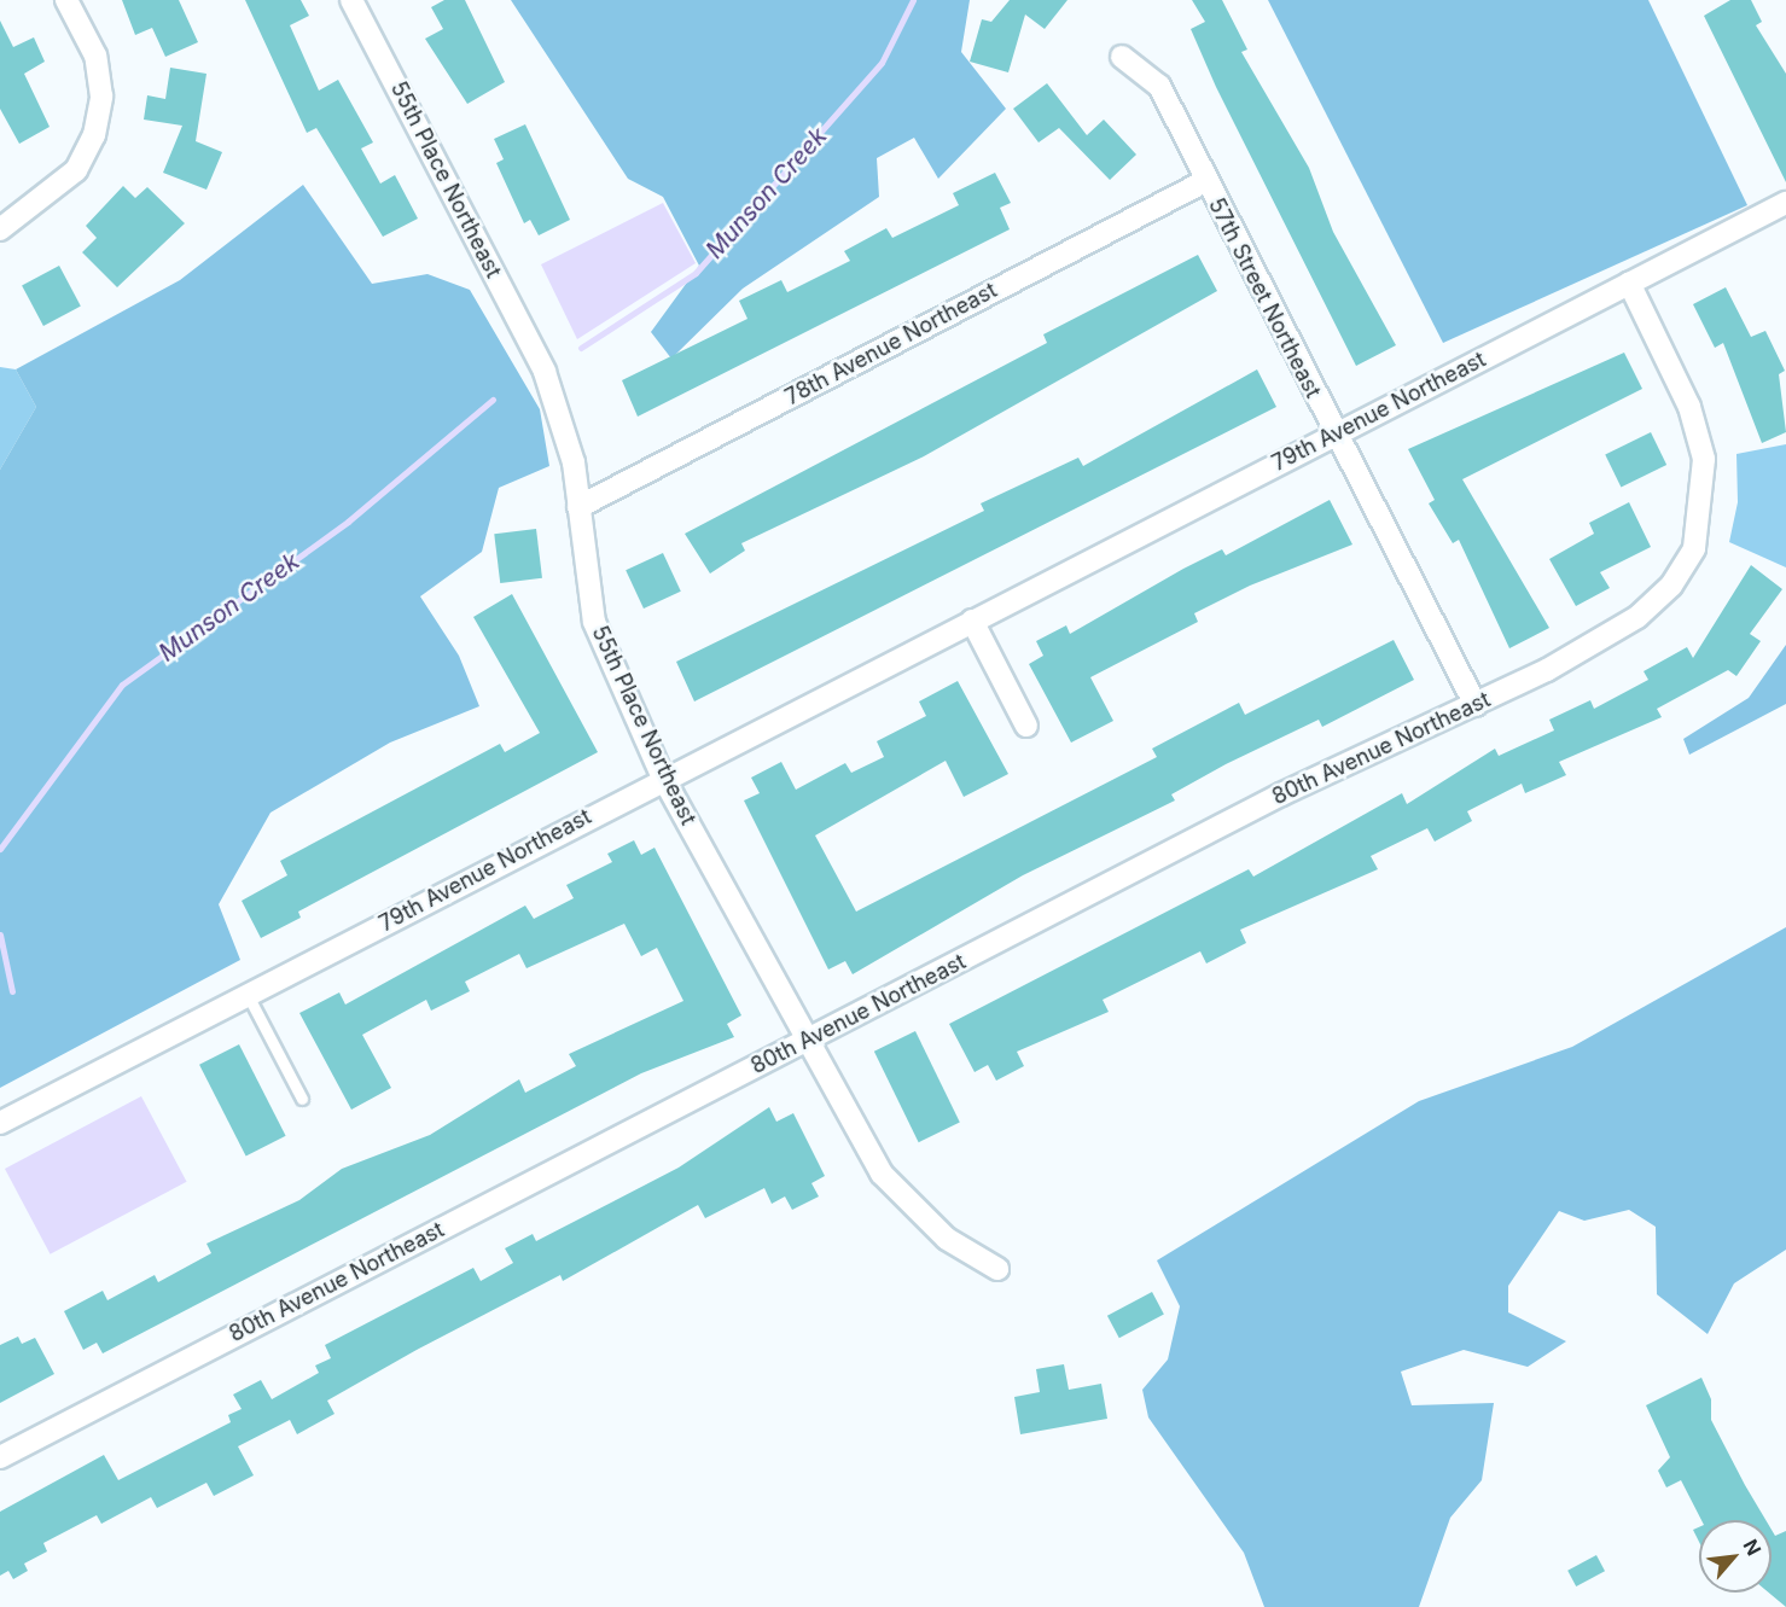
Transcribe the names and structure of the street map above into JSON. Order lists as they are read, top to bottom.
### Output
{
  "streets": {
    "street": [
      "55th Place Northeast",
      "57th Street Northeast",
      "78th Avenue Northeast",
      "79th Avenue Northeast",
      "80th Avenue Northeast"
    ]
  },
  "crossings": [
    ["55th Place Northeast", "78th Avenue Northeast"],
    ["55th Place Northeast", "79th Avenue Northeast"],
    ["55th Place Northeast", "80th Avenue Northeast"],
    ["57th Street Northeast", "78th Avenue Northeast"],
    ["57th Street Northeast", "79th Avenue Northeast"],
    ["57th Street Northeast", "80th Avenue Northeast"],
    ["79th Avenue Northeast", "80th Avenue Northeast"]
  ],
  "water": ["Munson Creek"],
  "north": "top right"
}
